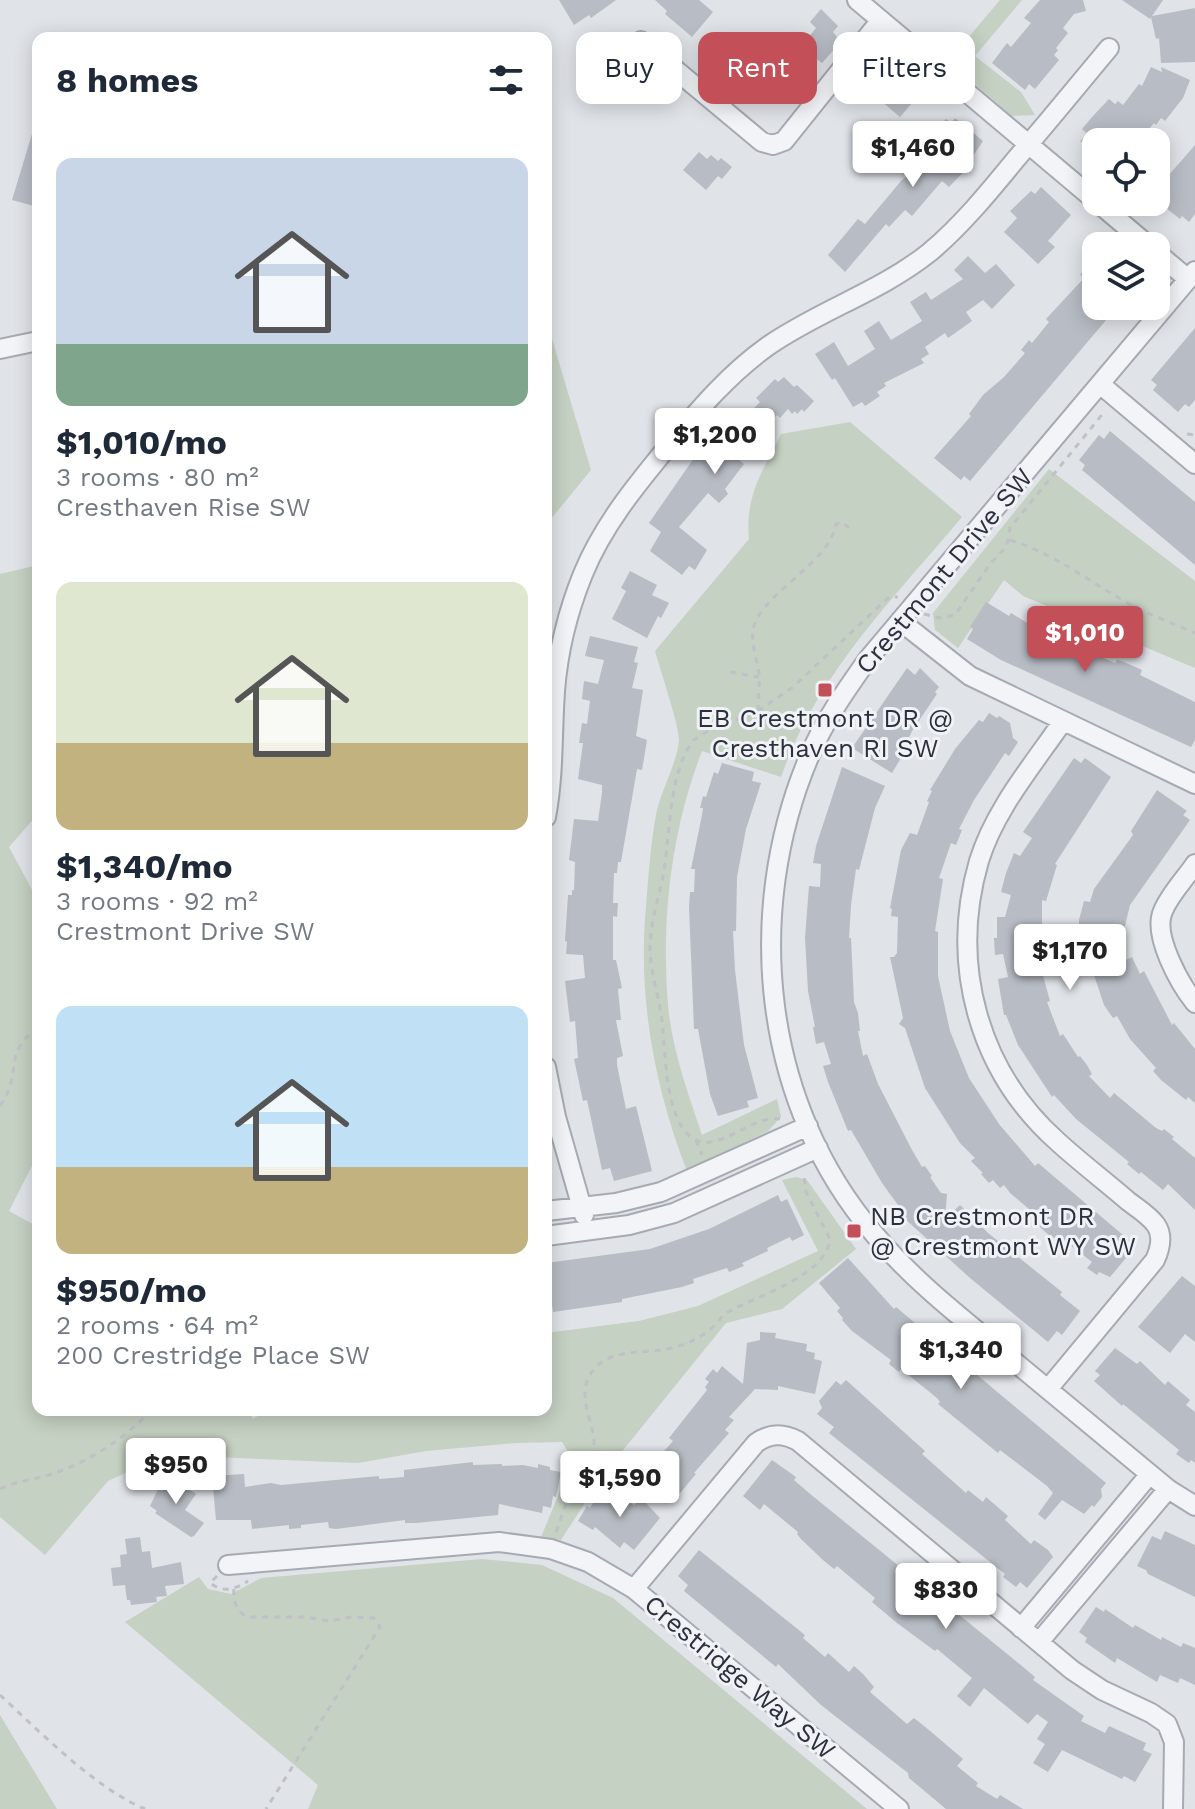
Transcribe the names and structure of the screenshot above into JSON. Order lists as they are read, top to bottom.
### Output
{
  "streets": {
    "street": ["Crestmont Drive SW", "Crestridge Way SW"]
  },
  "places": {
    "transit": ["EB Crestmont DR @ Cresthaven RI SW", "NB Crestmont DR @ Crestmont WY SW"]
  },
  "page": {
    "chip": ["Buy", "Rent", "Filters"],
    "heading": "8 homes",
    "price": [
      "$1,460",
      "$1,200",
      "$1,010",
      "$1,170",
      "$1,340",
      "$950",
      "$1,590",
      "$830"
    ],
    "list": [
      {
        "name": "$1,010/mo",
        "note": "3 rooms · 80 m² · Cresthaven Rise SW"
      },
      {
        "name": "$1,340/mo",
        "note": "3 rooms · 92 m² · Crestmont Drive SW"
      },
      {
        "name": "$950/mo",
        "note": "2 rooms · 64 m² · 200 Crestridge Place SW"
      }
    ]
  }
}
